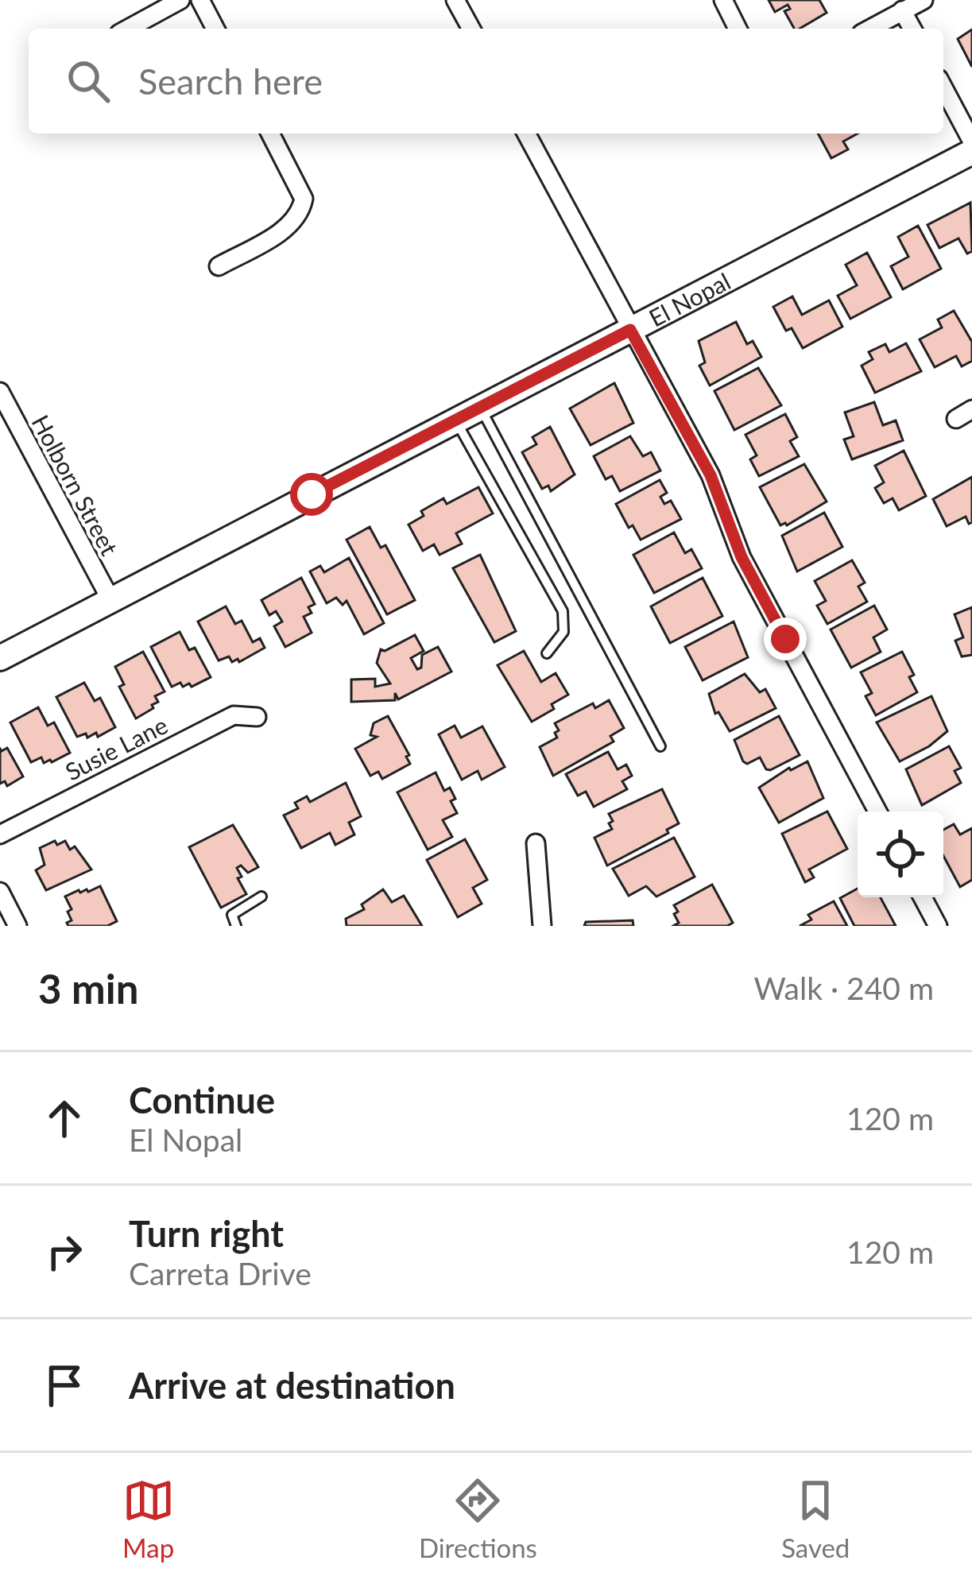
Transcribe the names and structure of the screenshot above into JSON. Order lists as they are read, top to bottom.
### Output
{
  "streets": {
    "main road": ["El Nopal"],
    "street": ["Holborn Street", "Susie Lane"]
  },
  "crossings": [
    ["El Nopal", "Holborn Street"]
  ],
  "page": {
    "search": "Search here",
    "heading": ["3 min", "Walk · 240 m"],
    "list": [
      ["Continue", "El Nopal", "120 m"],
      ["Turn right", "Carreta Drive", "120 m"],
      "Arrive at destination"
    ],
    "nav": ["Map", "Directions", "Saved"]
  }
}
